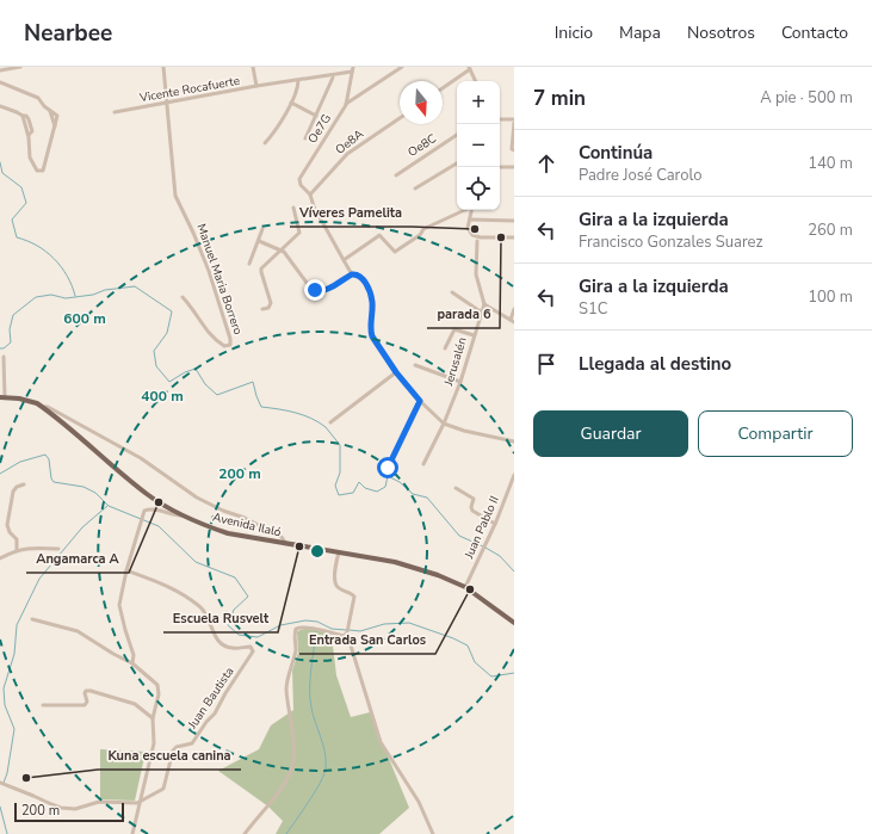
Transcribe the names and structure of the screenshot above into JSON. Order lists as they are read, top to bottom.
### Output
{
  "streets": {
    "main road": ["Avenida Ilaló"],
    "street": [
      "Vicente Rocafuerte",
      "Oe7G",
      "Oe8A",
      "Oe8C",
      "Manuel Maria Borrero",
      "Jerusalén",
      "Juan Pablo II",
      "Juan Bautista"
    ]
  },
  "crossings": [
    ["Vicente Rocafuerte", "Oe7G"],
    ["Vicente Rocafuerte", "Manuel Maria Borrero"],
    ["Oe7G", "Oe8A"],
    ["Avenida Ilaló", "Juan Pablo II"]
  ],
  "places": [
    "Víveres Pamelita",
    "parada 6",
    "Angamarca A",
    "Escuela Rusvelt",
    "Entrada San Carlos",
    "Kuna escuela canina"
  ],
  "scale_bar": "200 m",
  "north": "bottom",
  "page": {
    "header": "Nearbee",
    "nav": [
      "Inicio",
      "Mapa",
      "Nosotros",
      "Contacto"
    ],
    "heading": ["7 min", "A pie · 500 m"],
    "map_buttons": ["+", "−"],
    "list": [
      ["Continúa", "Padre José Carolo", "140 m"],
      ["Gira a la izquierda", "Francisco Gonzales Suarez", "260 m"],
      ["Gira a la izquierda", "S1C", "100 m"],
      "Llegada al destino"
    ],
    "buttons": ["Guardar", "Compartir"],
    "scale": "200 m"
  },
  "rings": ["600 m", "400 m", "200 m"]
}
